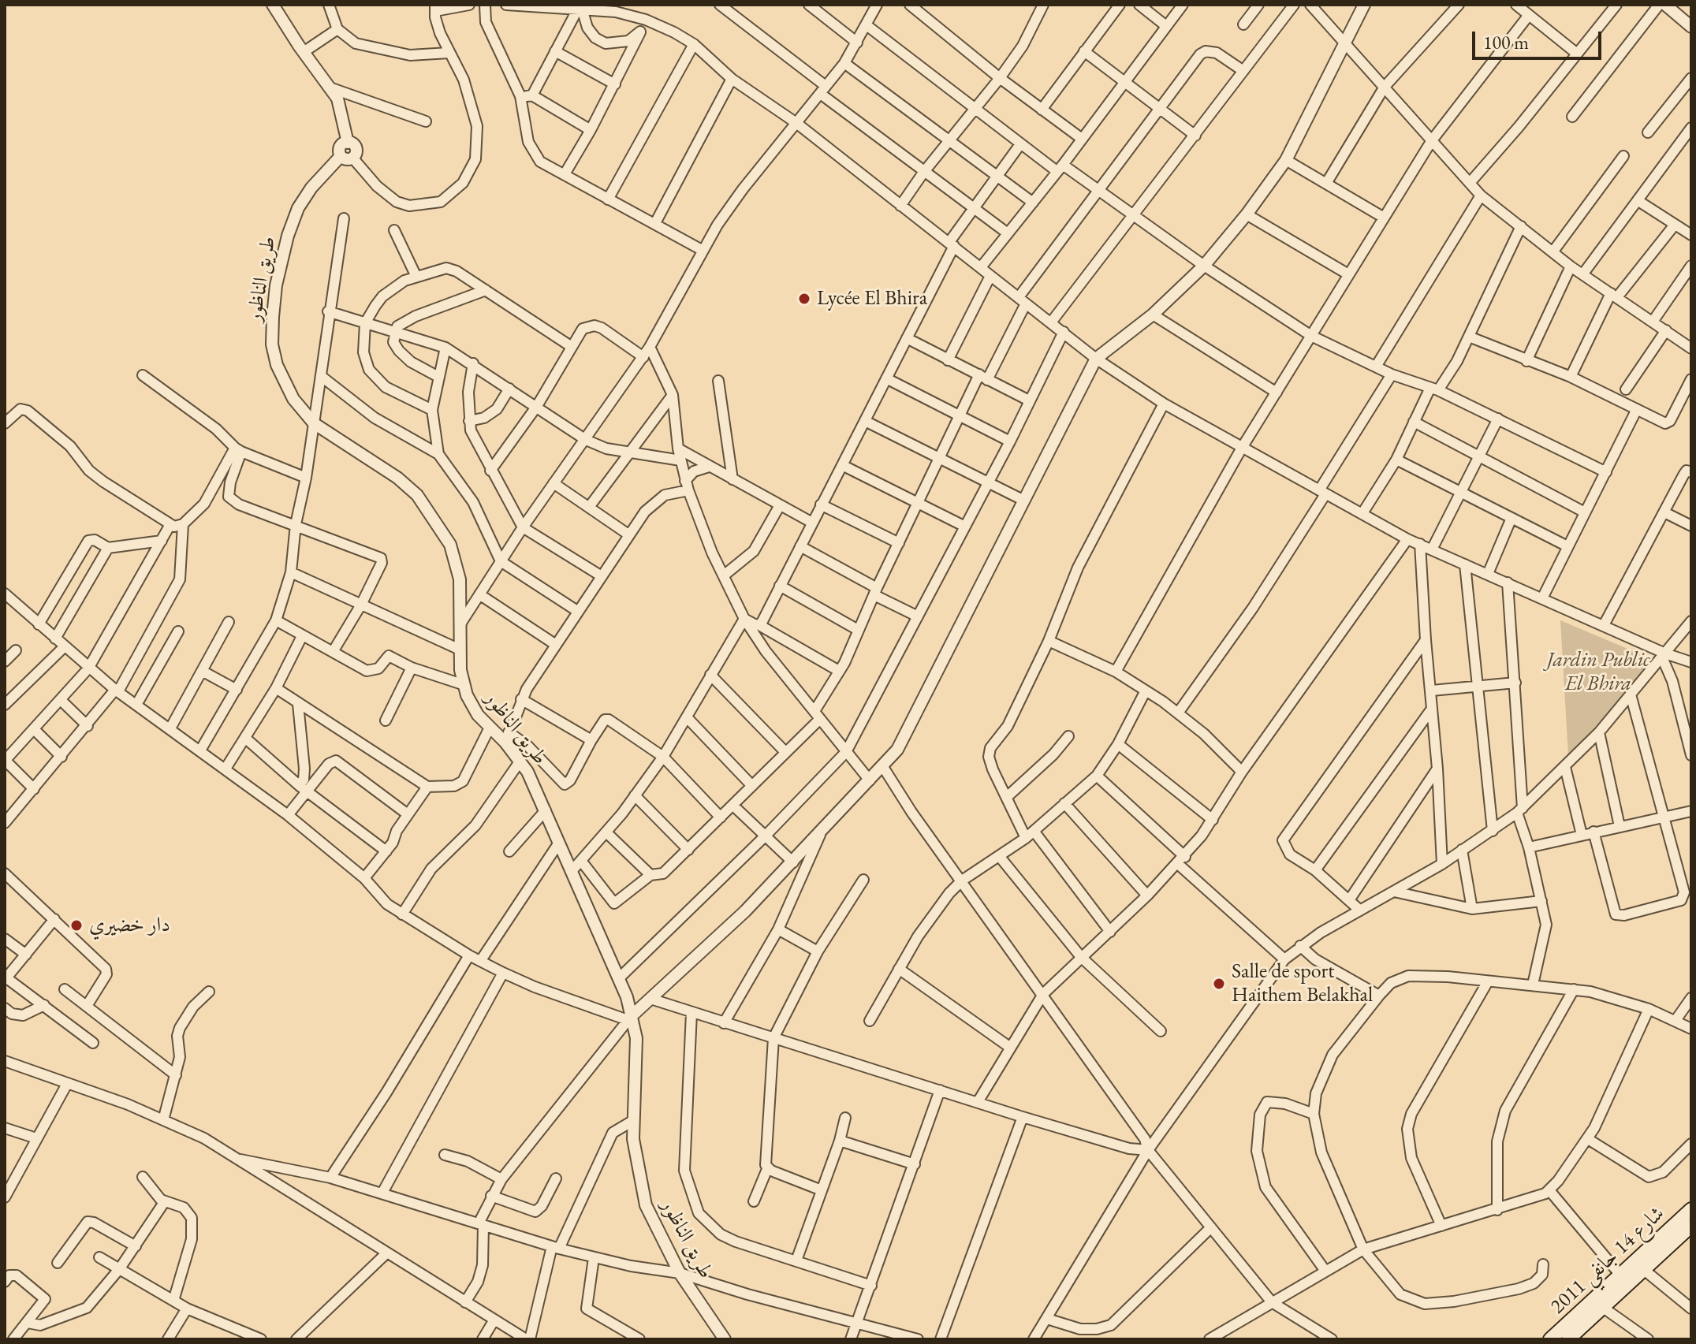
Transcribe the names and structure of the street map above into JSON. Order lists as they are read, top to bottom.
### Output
{
  "streets": {
    "main road": ["شارع 14 جانفي 2011"],
    "street": ["طريق الناظور"]
  },
  "parks": ["Jardin Public El Bhira"],
  "places": ["Lycée El Bhira", "دار خضيري", "Salle de sport Haithem Belakhal"],
  "scale_bar": "100 m"
}
